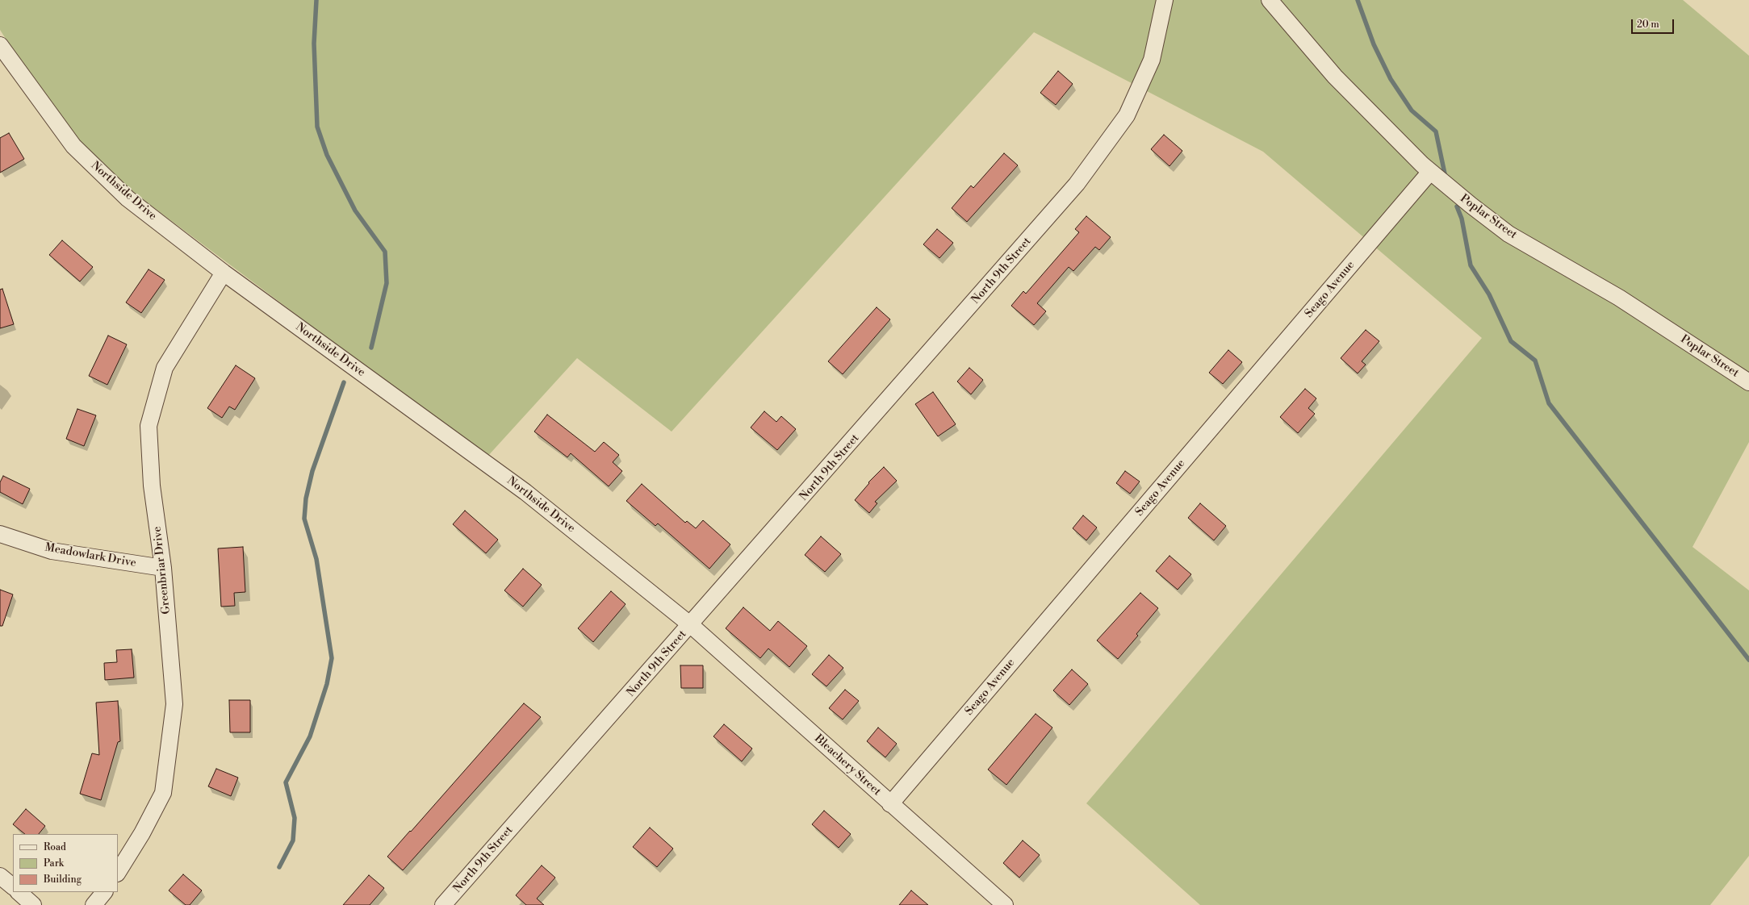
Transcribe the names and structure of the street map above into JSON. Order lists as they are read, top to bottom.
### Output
{
  "streets": {
    "street": [
      "Northside Drive",
      "Poplar Street",
      "North 9th Street",
      "Seago Avenue",
      "Meadowlark Drive",
      "Greenbriar Drive",
      "Bleachery Street"
    ]
  },
  "crossings": [
    ["Northside Drive", "North 9th Street"],
    ["Northside Drive", "Greenbriar Drive"],
    ["Northside Drive", "Bleachery Street"],
    ["Poplar Street", "Seago Avenue"],
    ["North 9th Street", "Bleachery Street"],
    ["Seago Avenue", "Bleachery Street"],
    ["Meadowlark Drive", "Greenbriar Drive"]
  ],
  "legend": ["Road", "Park", "Building"],
  "scale_bar": "20 m"
}
